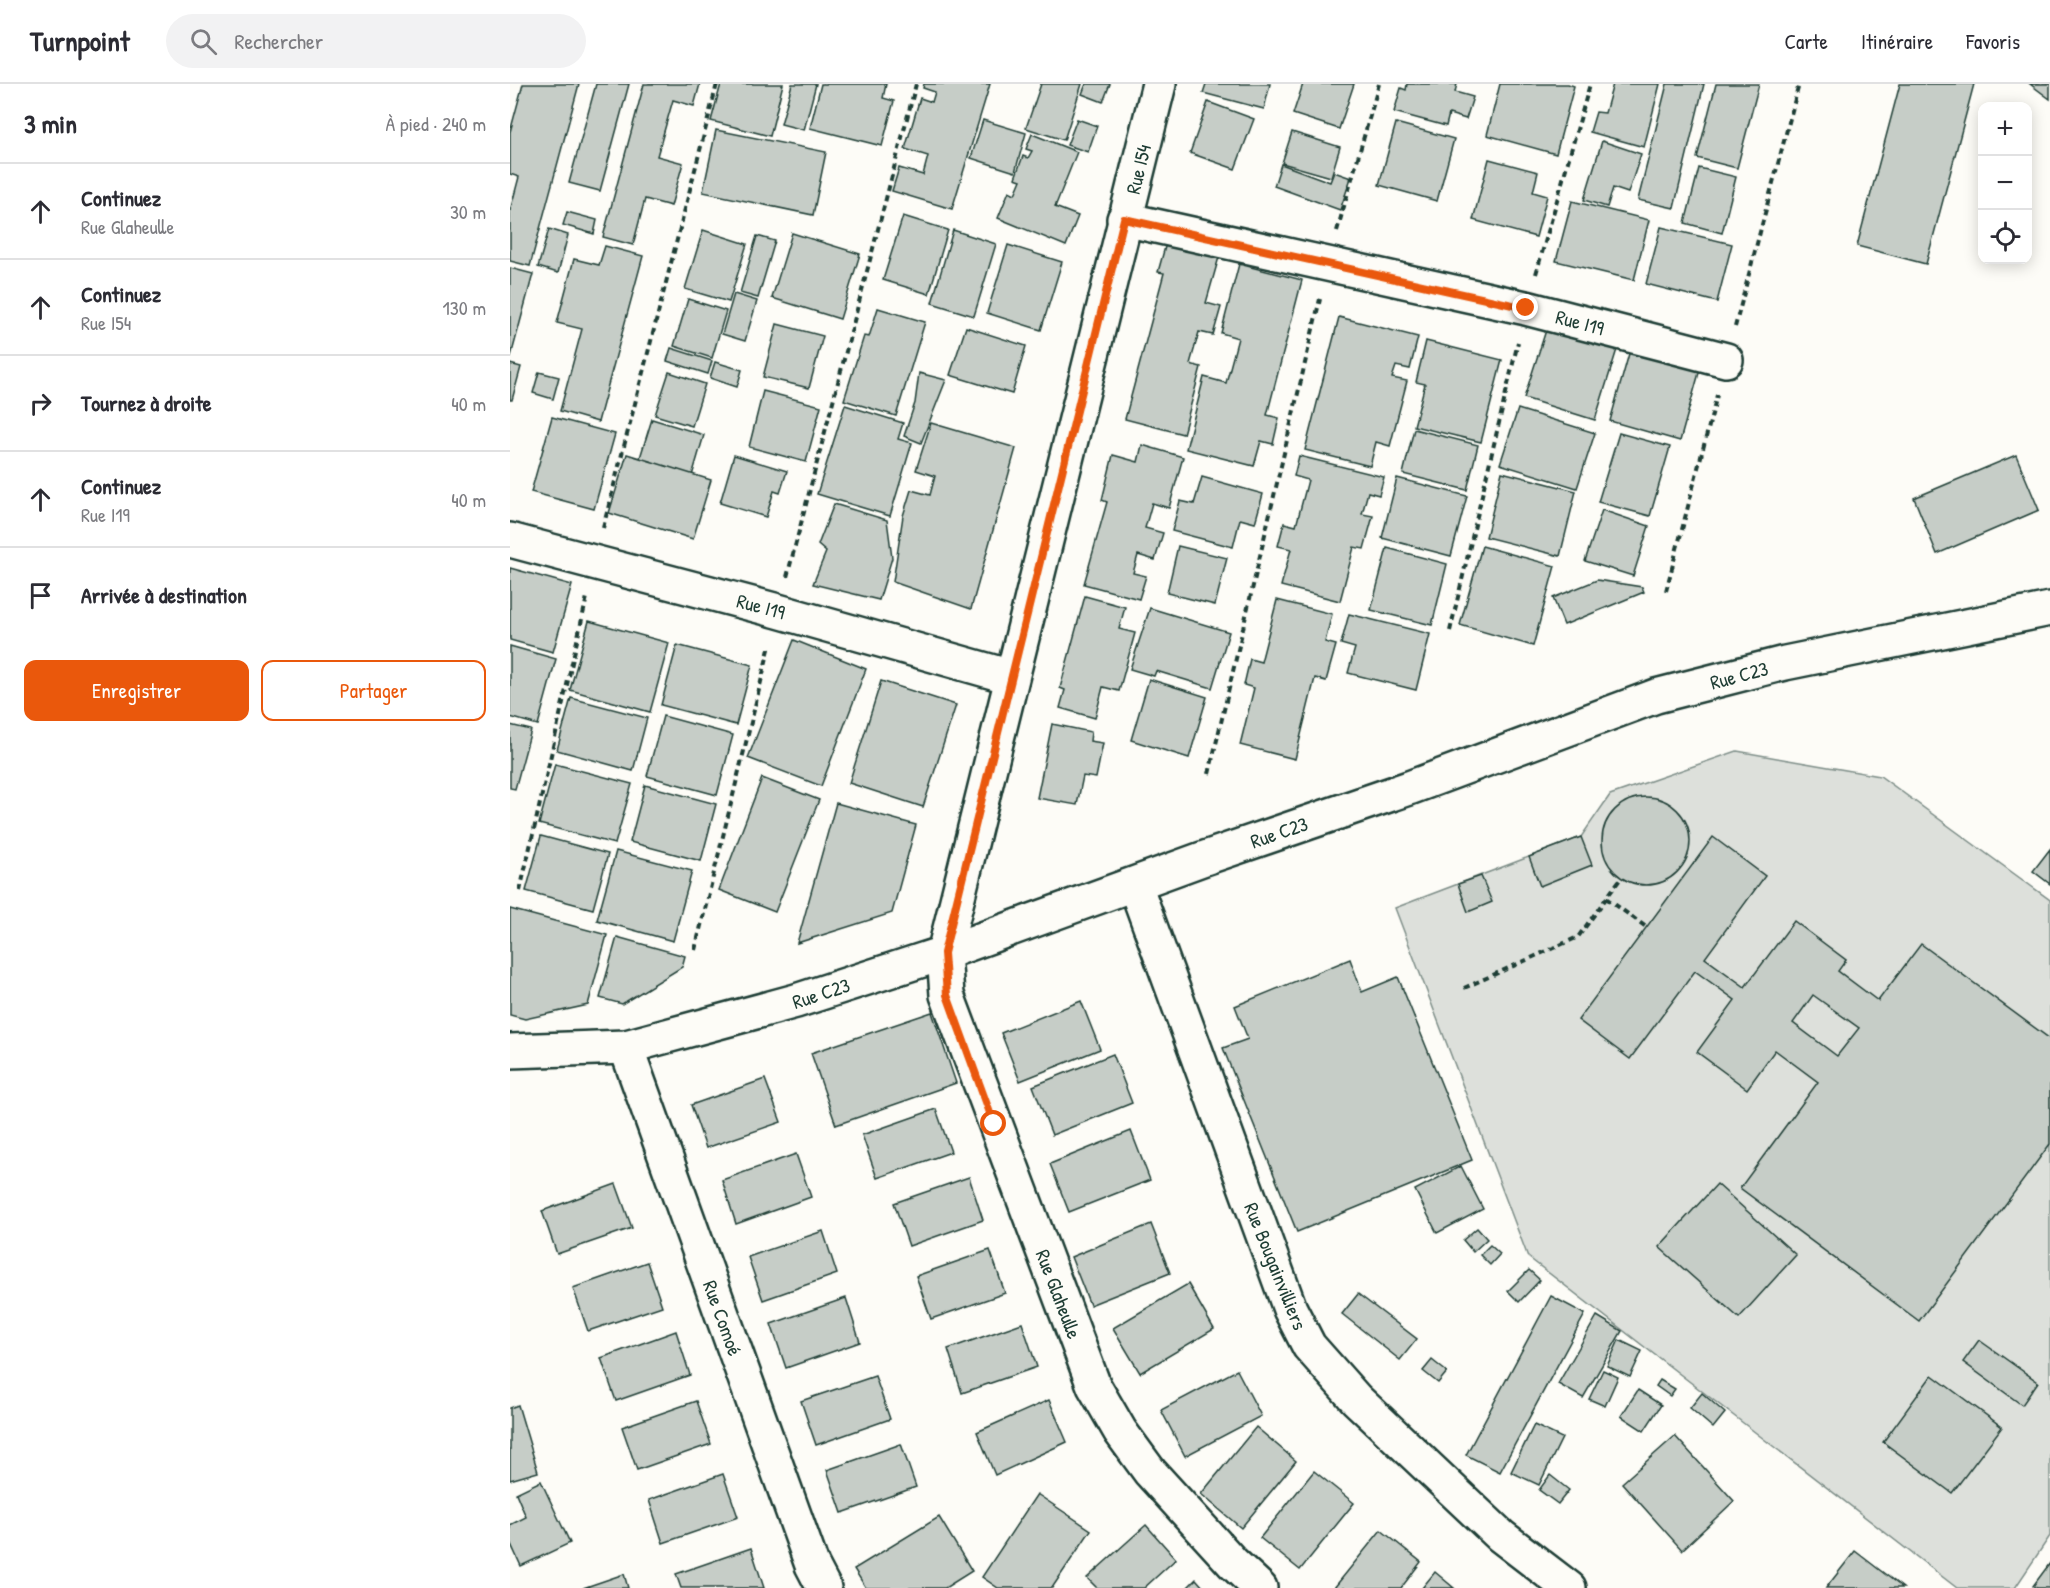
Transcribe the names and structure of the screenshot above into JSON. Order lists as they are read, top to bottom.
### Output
{
  "streets": {
    "street": [
      "Rue I54",
      "Rue I19",
      "Rue C23",
      "Rue Bougainvilliers",
      "Rue Glaheulle",
      "Rue Comoé"
    ]
  },
  "crossings": [
    ["Rue I54", "Rue I19"],
    ["Rue I54", "Rue C23"],
    ["Rue I54", "Rue Glaheulle"],
    ["Rue C23", "Rue Bougainvilliers"],
    ["Rue C23", "Rue Glaheulle"],
    ["Rue C23", "Rue Comoé"]
  ],
  "page": {
    "header": "Turnpoint",
    "search": "Rechercher",
    "nav": ["Carte", "Itinéraire", "Favoris"],
    "heading": ["3 min", "À pied · 240 m"],
    "map_buttons": ["+", "−"],
    "list": [
      ["Continuez", "Rue Glaheulle", "30 m"],
      ["Continuez", "Rue I54", "130 m"],
      ["Tournez à droite", "40 m"],
      ["Continuez", "Rue I19", "40 m"],
      "Arrivée à destination"
    ],
    "buttons": ["Enregistrer", "Partager"]
  }
}
